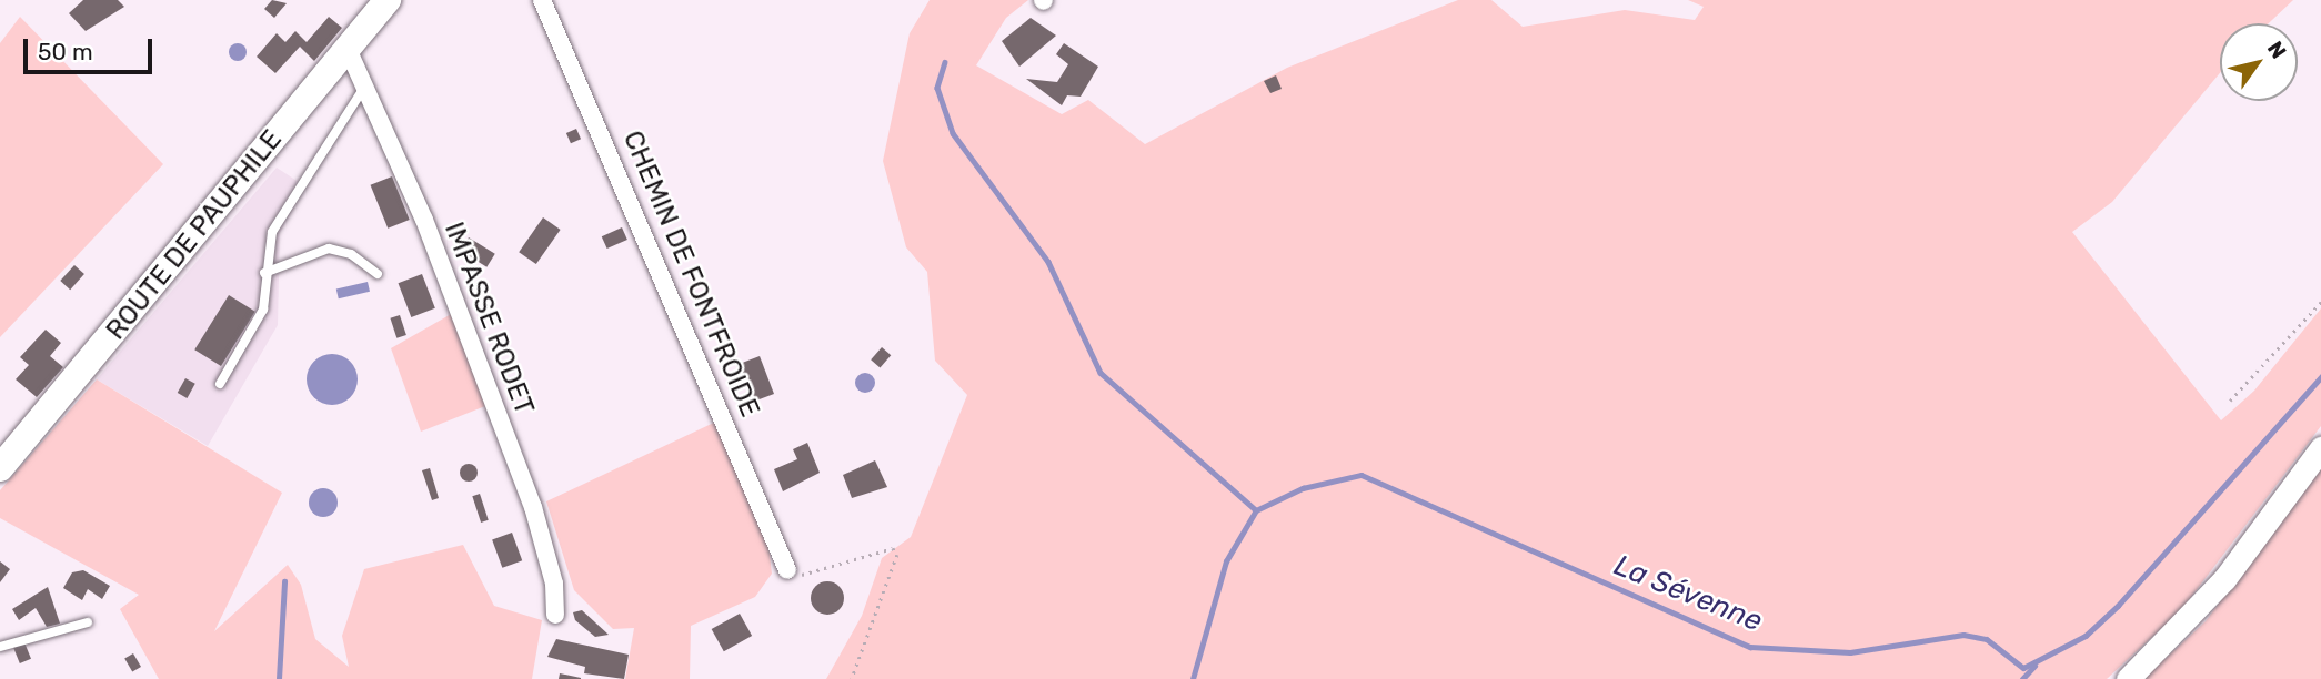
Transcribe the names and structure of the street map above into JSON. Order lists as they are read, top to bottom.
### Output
{
  "streets": {
    "main road": ["ROUTE DE PAUPHILE"],
    "street": ["CHEMIN DE FONTFROIDE", "IMPASSE RODET"]
  },
  "crossings": [
    ["ROUTE DE PAUPHILE", "IMPASSE RODET"]
  ],
  "water": ["La Sévenne"],
  "scale_bar": "50 m",
  "north": "top right"
}
